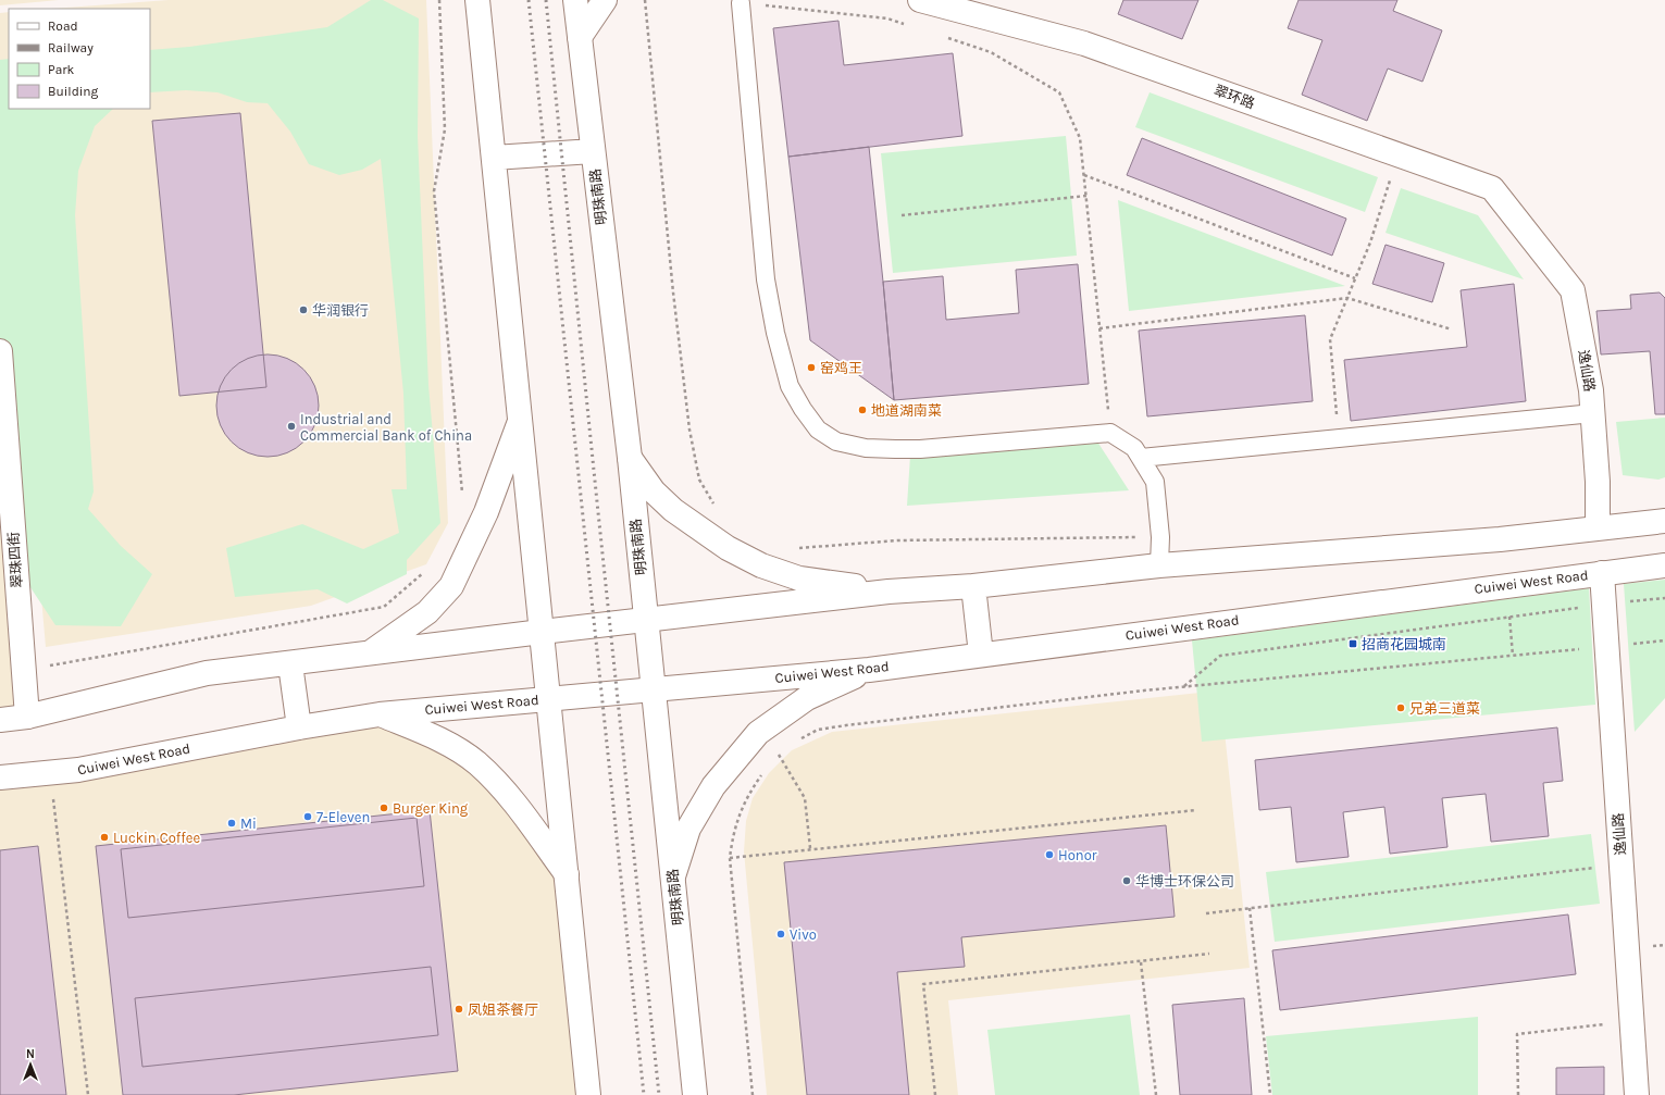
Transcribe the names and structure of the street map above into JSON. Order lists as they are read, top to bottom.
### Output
{
  "streets": {
    "main road": [
      "翠环路",
      "明珠南路",
      "逸仙路",
      "翠珠四街",
      "Cuiwei West Road"
    ]
  },
  "crossings": [
    ["翠环路", "逸仙路"],
    ["明珠南路", "Cuiwei West Road"],
    ["逸仙路", "Cuiwei West Road"]
  ],
  "places": {
    "other": [
      "华润银行",
      "窑鸡王",
      "地道湖南菜",
      "Industrial and Commercial Bank of China",
      "兄弟三道菜",
      "Burger King",
      "7-Eleven",
      "Mi",
      "Luckin Coffee",
      "Honor",
      "华博士环保公司",
      "Vivo",
      "凤姐茶餐厅"
    ],
    "transit": ["招商花园城南"]
  },
  "legend": [
    "Road",
    "Railway",
    "Park",
    "Building"
  ],
  "north": "top"
}
